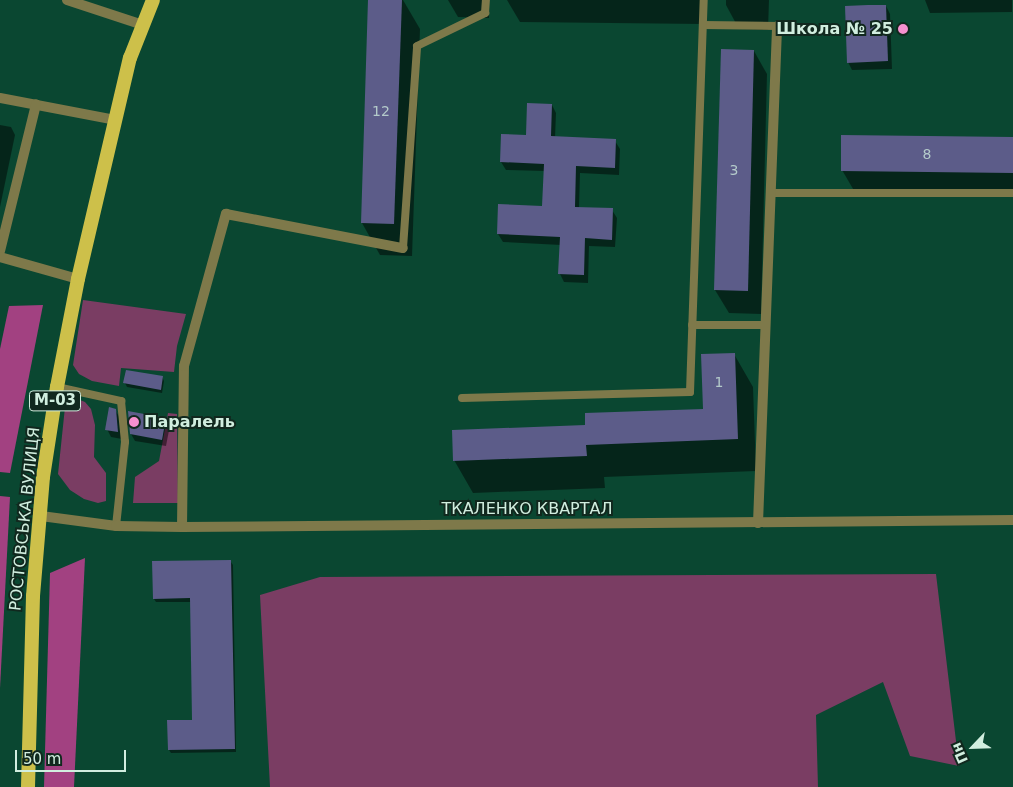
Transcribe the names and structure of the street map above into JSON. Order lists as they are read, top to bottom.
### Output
{
  "streets": {
    "highway": ["М-03", "РОСТОВСЬКА ВУЛИЦЯ"],
    "street": ["ТКАЛЕНКО КВАРТАЛ"]
  },
  "crossings": [
    ["М-03", "РОСТОВСЬКА ВУЛИЦЯ"],
    ["ТКАЛЕНКО КВАРТАЛ", "РОСТОВСЬКА ВУЛИЦЯ"]
  ],
  "places": ["Школа № 25", "Паралель"],
  "house_numbers": [
    "12",
    "8",
    "3",
    "1"
  ],
  "scale_bar": "50 m",
  "north": "bottom left"
}
